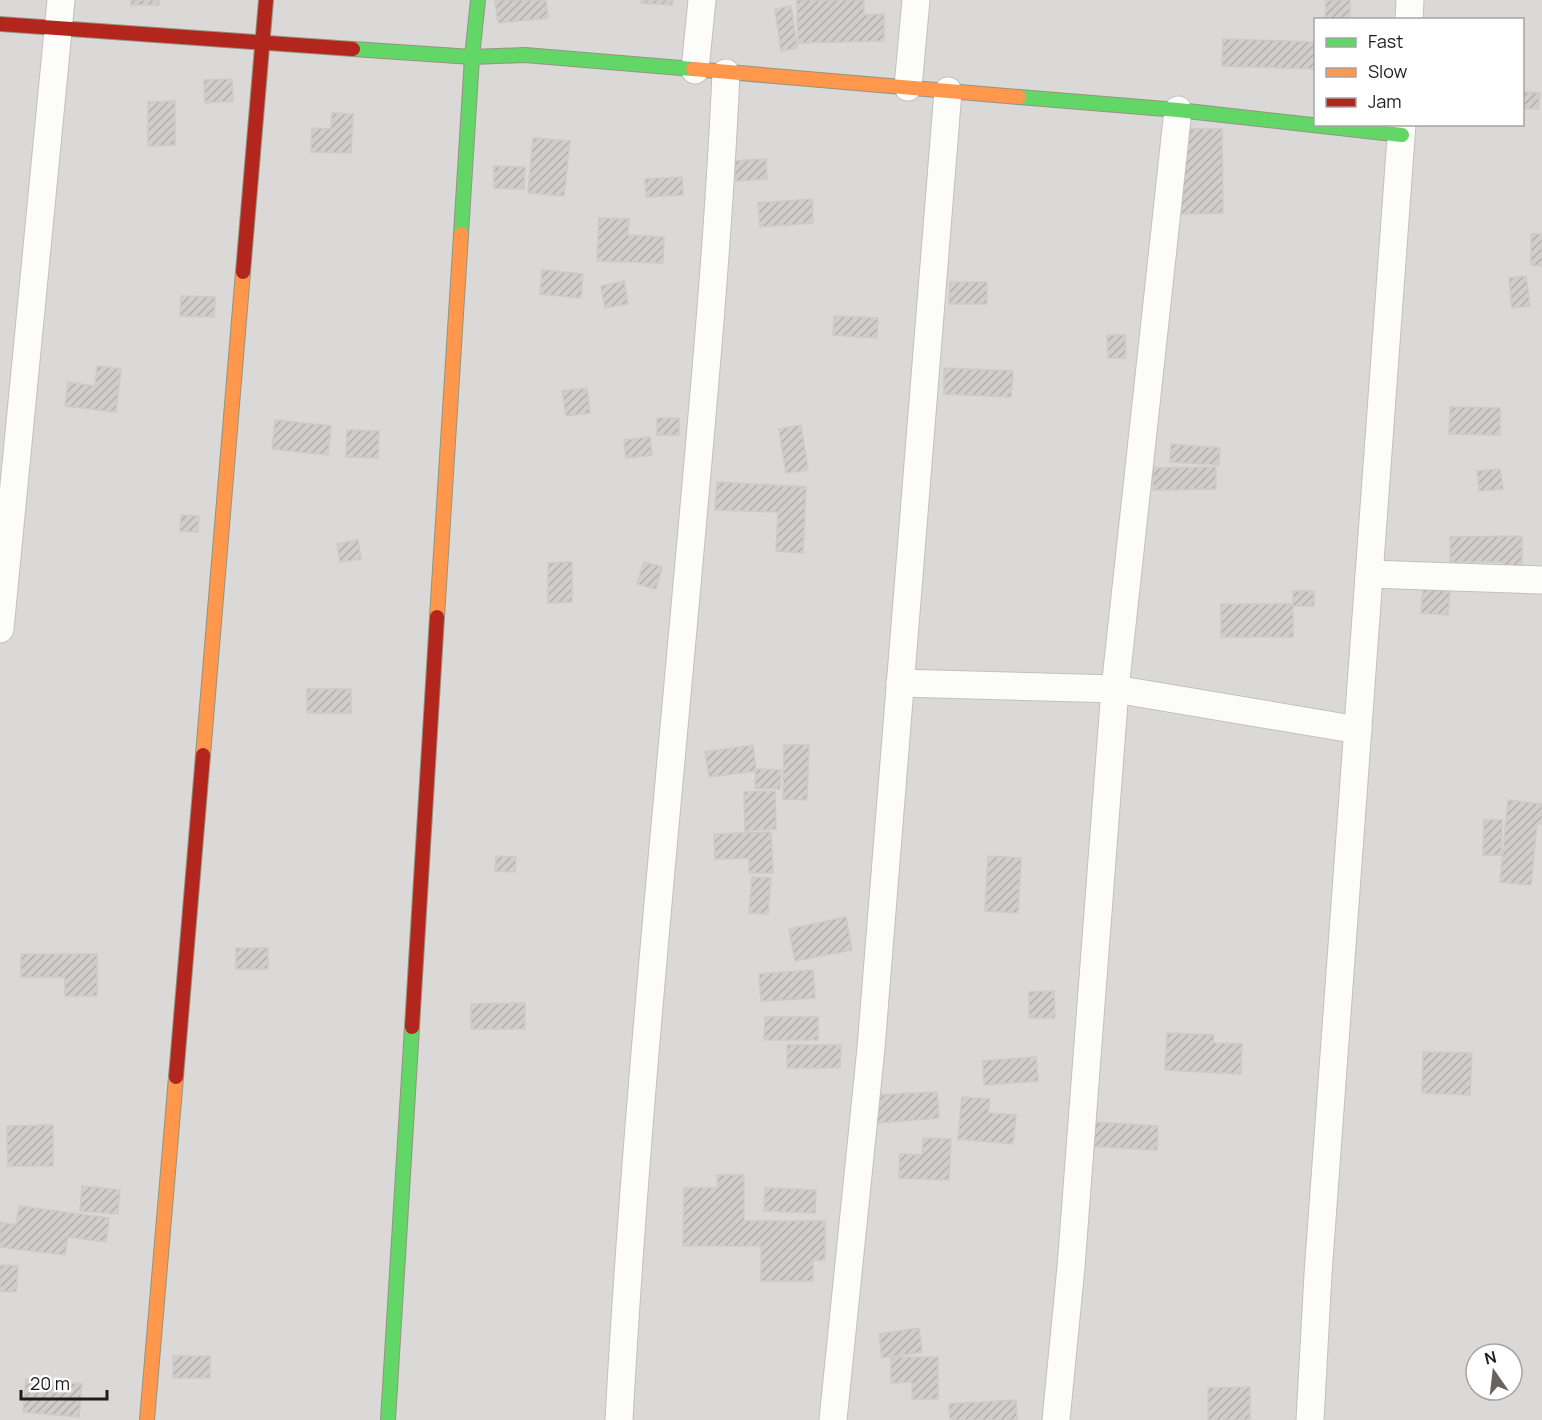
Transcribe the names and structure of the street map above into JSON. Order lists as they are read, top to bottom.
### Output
{
  "legend": ["Fast", "Slow", "Jam"],
  "scale_bar": "20 m",
  "north": "top"
}
